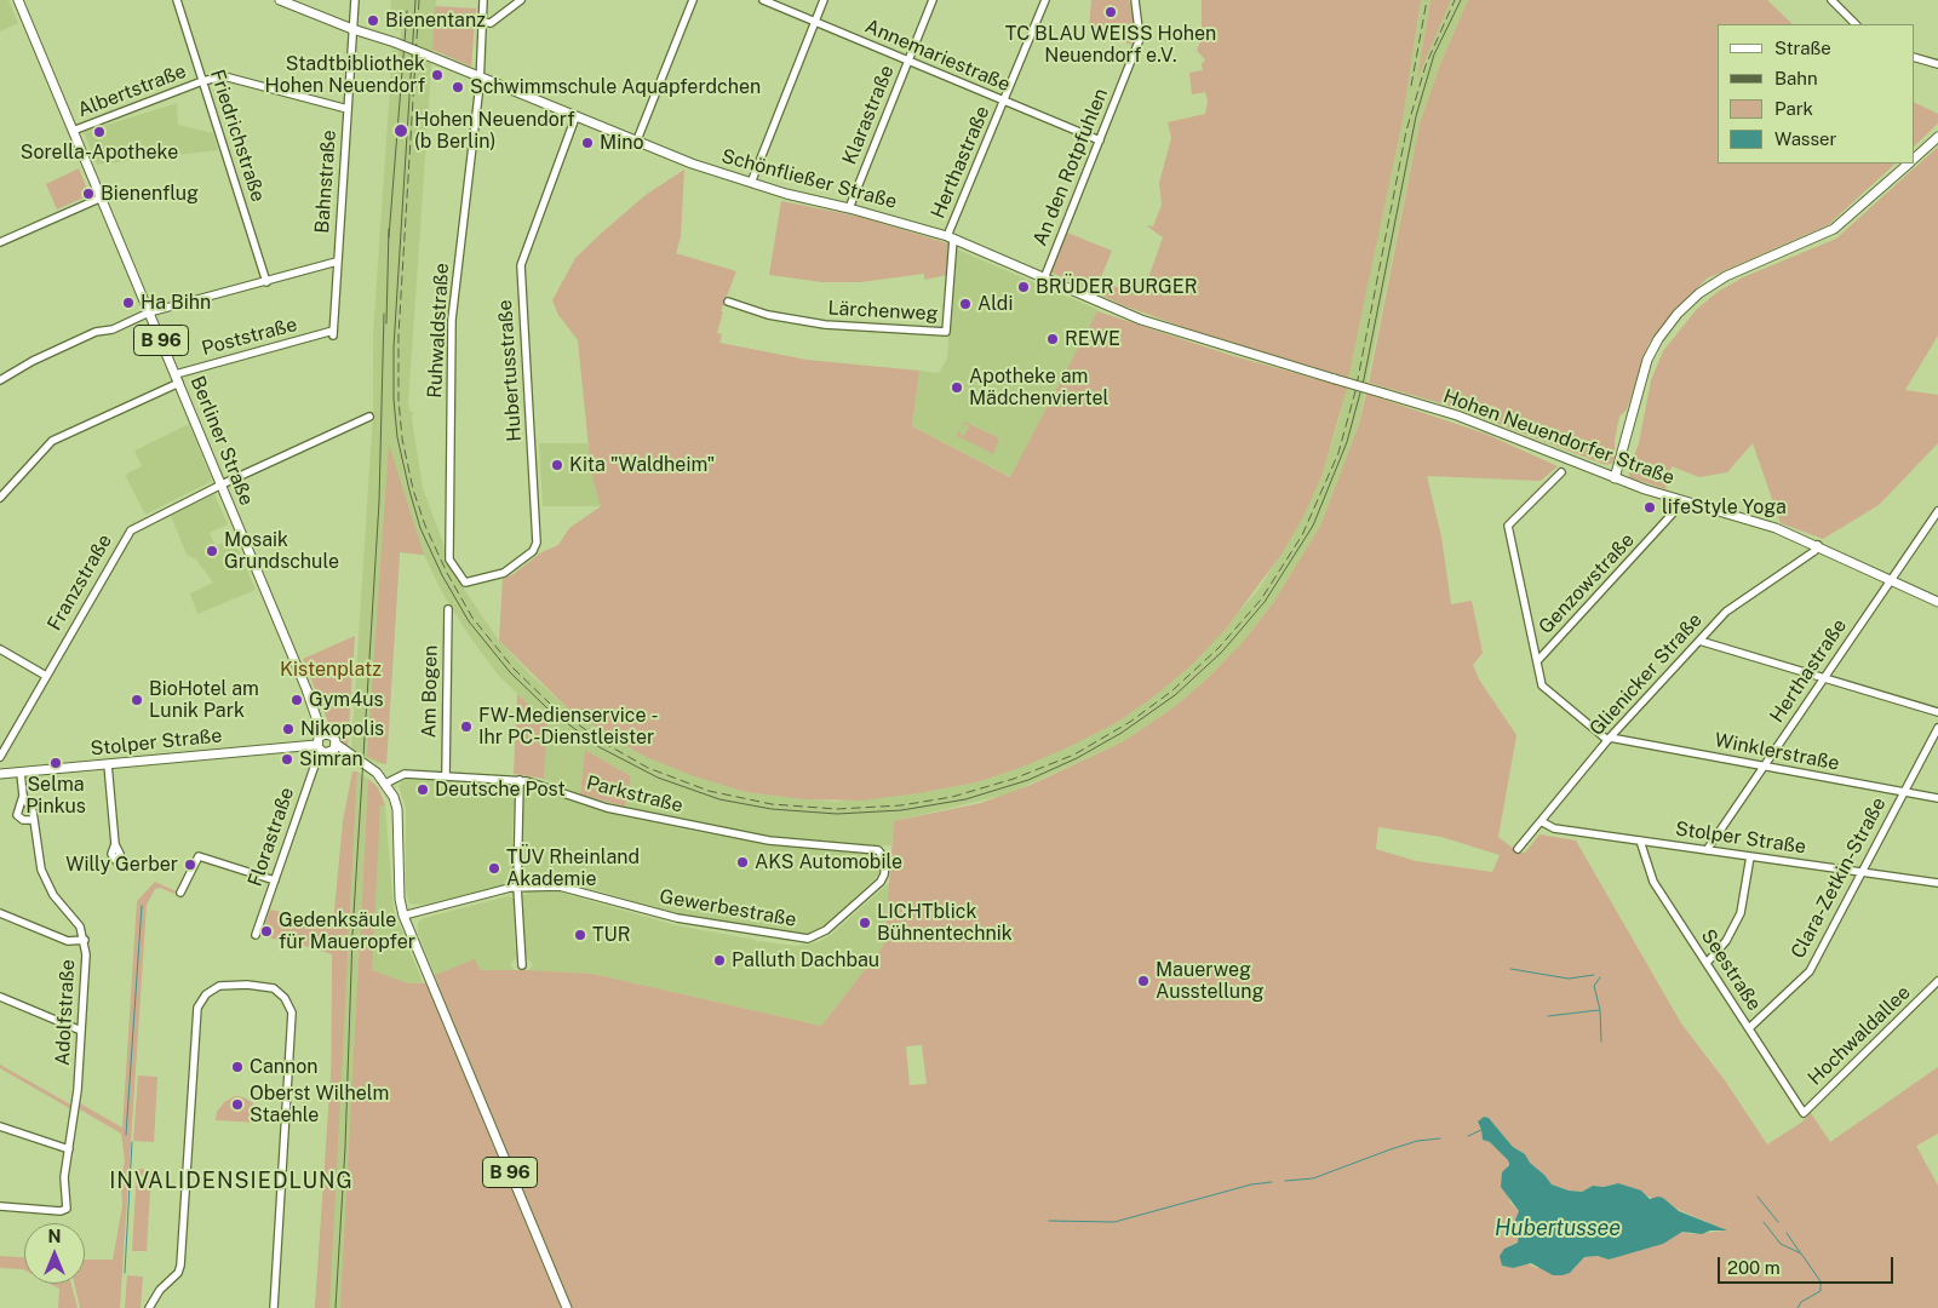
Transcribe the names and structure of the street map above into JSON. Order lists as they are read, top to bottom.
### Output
{
  "streets": {
    "main road": [
      "Schönfließer Straße",
      "B 96",
      "Hohen Neuendorfer Straße",
      "Berliner Straße",
      "Stolper Straße"
    ],
    "street": [
      "Annemariestraße",
      "Albertstraße",
      "Klarastraße",
      "Friedrichstraße",
      "Herthastraße",
      "An den Rotpfuhlen",
      "Bahnstraße",
      "Lärchenweg",
      "Ruhwaldstraße",
      "Poststraße",
      "Hubertusstraße",
      "Franzstraße",
      "Genzowstraße",
      "Glienicker Straße",
      "Am Bogen",
      "Winklerstraße",
      "Parkstraße",
      "Florastraße",
      "Clara-Zetkin-Straße",
      "Gewerbestraße",
      "Seestraße",
      "Adolfstraße",
      "Hochwaldallee"
    ]
  },
  "crossings": [
    ["Annemariestraße", "Klarastraße"],
    ["Annemariestraße", "Herthastraße"],
    ["Annemariestraße", "An den Rotpfuhlen"],
    ["Albertstraße", "Friedrichstraße"],
    ["Albertstraße", "Bahnstraße"],
    ["Albertstraße", "Berliner Straße"],
    ["Klarastraße", "Schönfließer Straße"],
    ["Herthastraße", "Schönfließer Straße"],
    ["Herthastraße", "Lärchenweg"],
    ["Herthastraße", "Hohen Neuendorfer Straße"],
    ["Herthastraße", "Stolper Straße"],
    ["Herthastraße", "Winklerstraße"],
    ["An den Rotpfuhlen", "Schönfließer Straße"],
    ["Schönfließer Straße", "Bahnstraße"],
    ["Schönfließer Straße", "Lärchenweg"],
    ["Schönfließer Straße", "Ruhwaldstraße"],
    ["Schönfließer Straße", "Hubertusstraße"],
    ["Schönfließer Straße", "Hohen Neuendorfer Straße"],
    ["Bahnstraße", "Poststraße"],
    ["Ruhwaldstraße", "Hubertusstraße"],
    ["Poststraße", "Berliner Straße"],
    ["B 96", "Berliner Straße"],
    ["B 96", "Stolper Straße"],
    ["B 96", "Parkstraße"],
    ["B 96", "Florastraße"],
    ["B 96", "Gewerbestraße"],
    ["Hohen Neuendorfer Straße", "Genzowstraße"],
    ["Hohen Neuendorfer Straße", "Glienicker Straße"],
    ["Berliner Straße", "Franzstraße"],
    ["Berliner Straße", "Stolper Straße"],
    ["Berliner Straße", "Florastraße"],
    ["Glienicker Straße", "Stolper Straße"],
    ["Glienicker Straße", "Winklerstraße"],
    ["Am Bogen", "Parkstraße"],
    ["Stolper Straße", "Florastraße"],
    ["Stolper Straße", "Clara-Zetkin-Straße"],
    ["Stolper Straße", "Seestraße"],
    ["Winklerstraße", "Clara-Zetkin-Straße"],
    ["Parkstraße", "Gewerbestraße"],
    ["Clara-Zetkin-Straße", "Seestraße"],
    ["Seestraße", "Hochwaldallee"]
  ],
  "districts": ["INVALIDENSIEDLUNG"],
  "water": ["Hubertussee"],
  "parks": ["Kistenplatz"],
  "places": [
    "TC BLAU WEISS Hohen Neuendorf e.V.",
    "Bienentanz",
    "Stadtbibliothek Hohen Neuendorf",
    "Schwimmschule Aquapferdchen",
    "Hohen Neuendorf (b Berlin)",
    "Sorella-Apotheke",
    "Mino",
    "Bienenflug",
    "BRÜDER BURGER",
    "Ha Bihn",
    "Aldi",
    "REWE",
    "Apotheke am Mädchenviertel",
    "Kita \"Waldheim\"",
    "lifeStyle Yoga",
    "Mosaik Grundschule",
    "BioHotel am Lunik Park",
    "Gym4us",
    "FW-Medienservice - Ihr PC-Dienstleister",
    "Nikopolis",
    "Simran",
    "Selma Pinkus",
    "Deutsche Post",
    "AKS Automobile",
    "Willy Gerber",
    "TÜV Rheinland Akademie",
    "LICHTblick Bühnentechnik",
    "Gedenksäule für Maueropfer",
    "TUR",
    "Palluth Dachbau",
    "Mauerweg Ausstellung",
    "Cannon",
    "Oberst Wilhelm Staehle"
  ],
  "legend": [
    "Straße",
    "Bahn",
    "Park",
    "Wasser"
  ],
  "scale_bar": "200 m",
  "north": "top"
}
